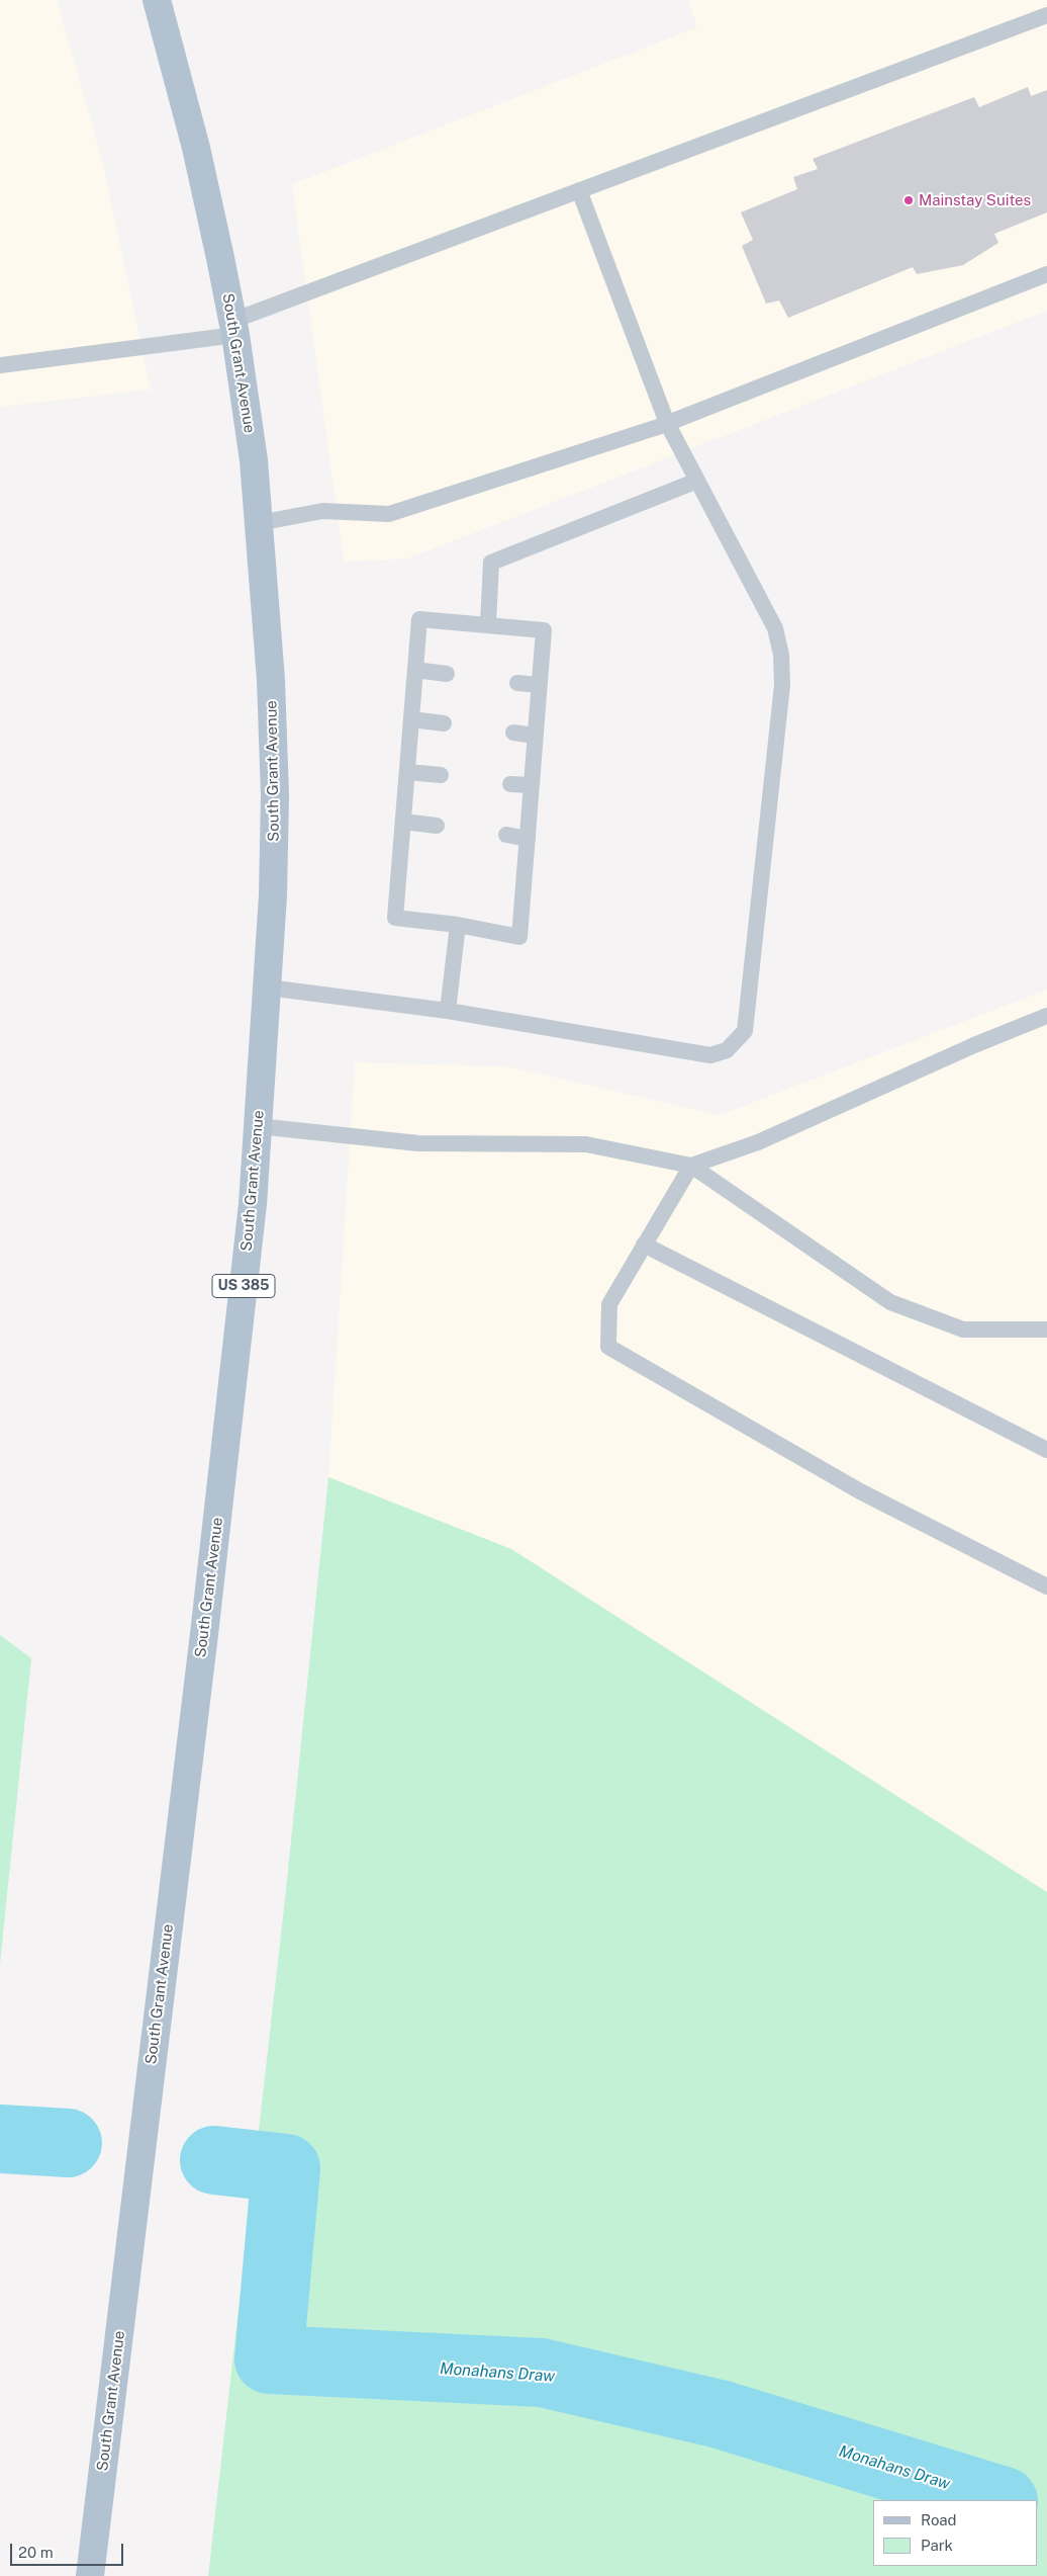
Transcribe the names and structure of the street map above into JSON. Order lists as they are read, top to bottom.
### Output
{
  "streets": {
    "main road": ["South Grant Avenue", "US 385"]
  },
  "water": ["Monahans Draw"],
  "places": ["Mainstay Suites"],
  "legend": ["Road", "Park"],
  "scale_bar": "20 m"
}
